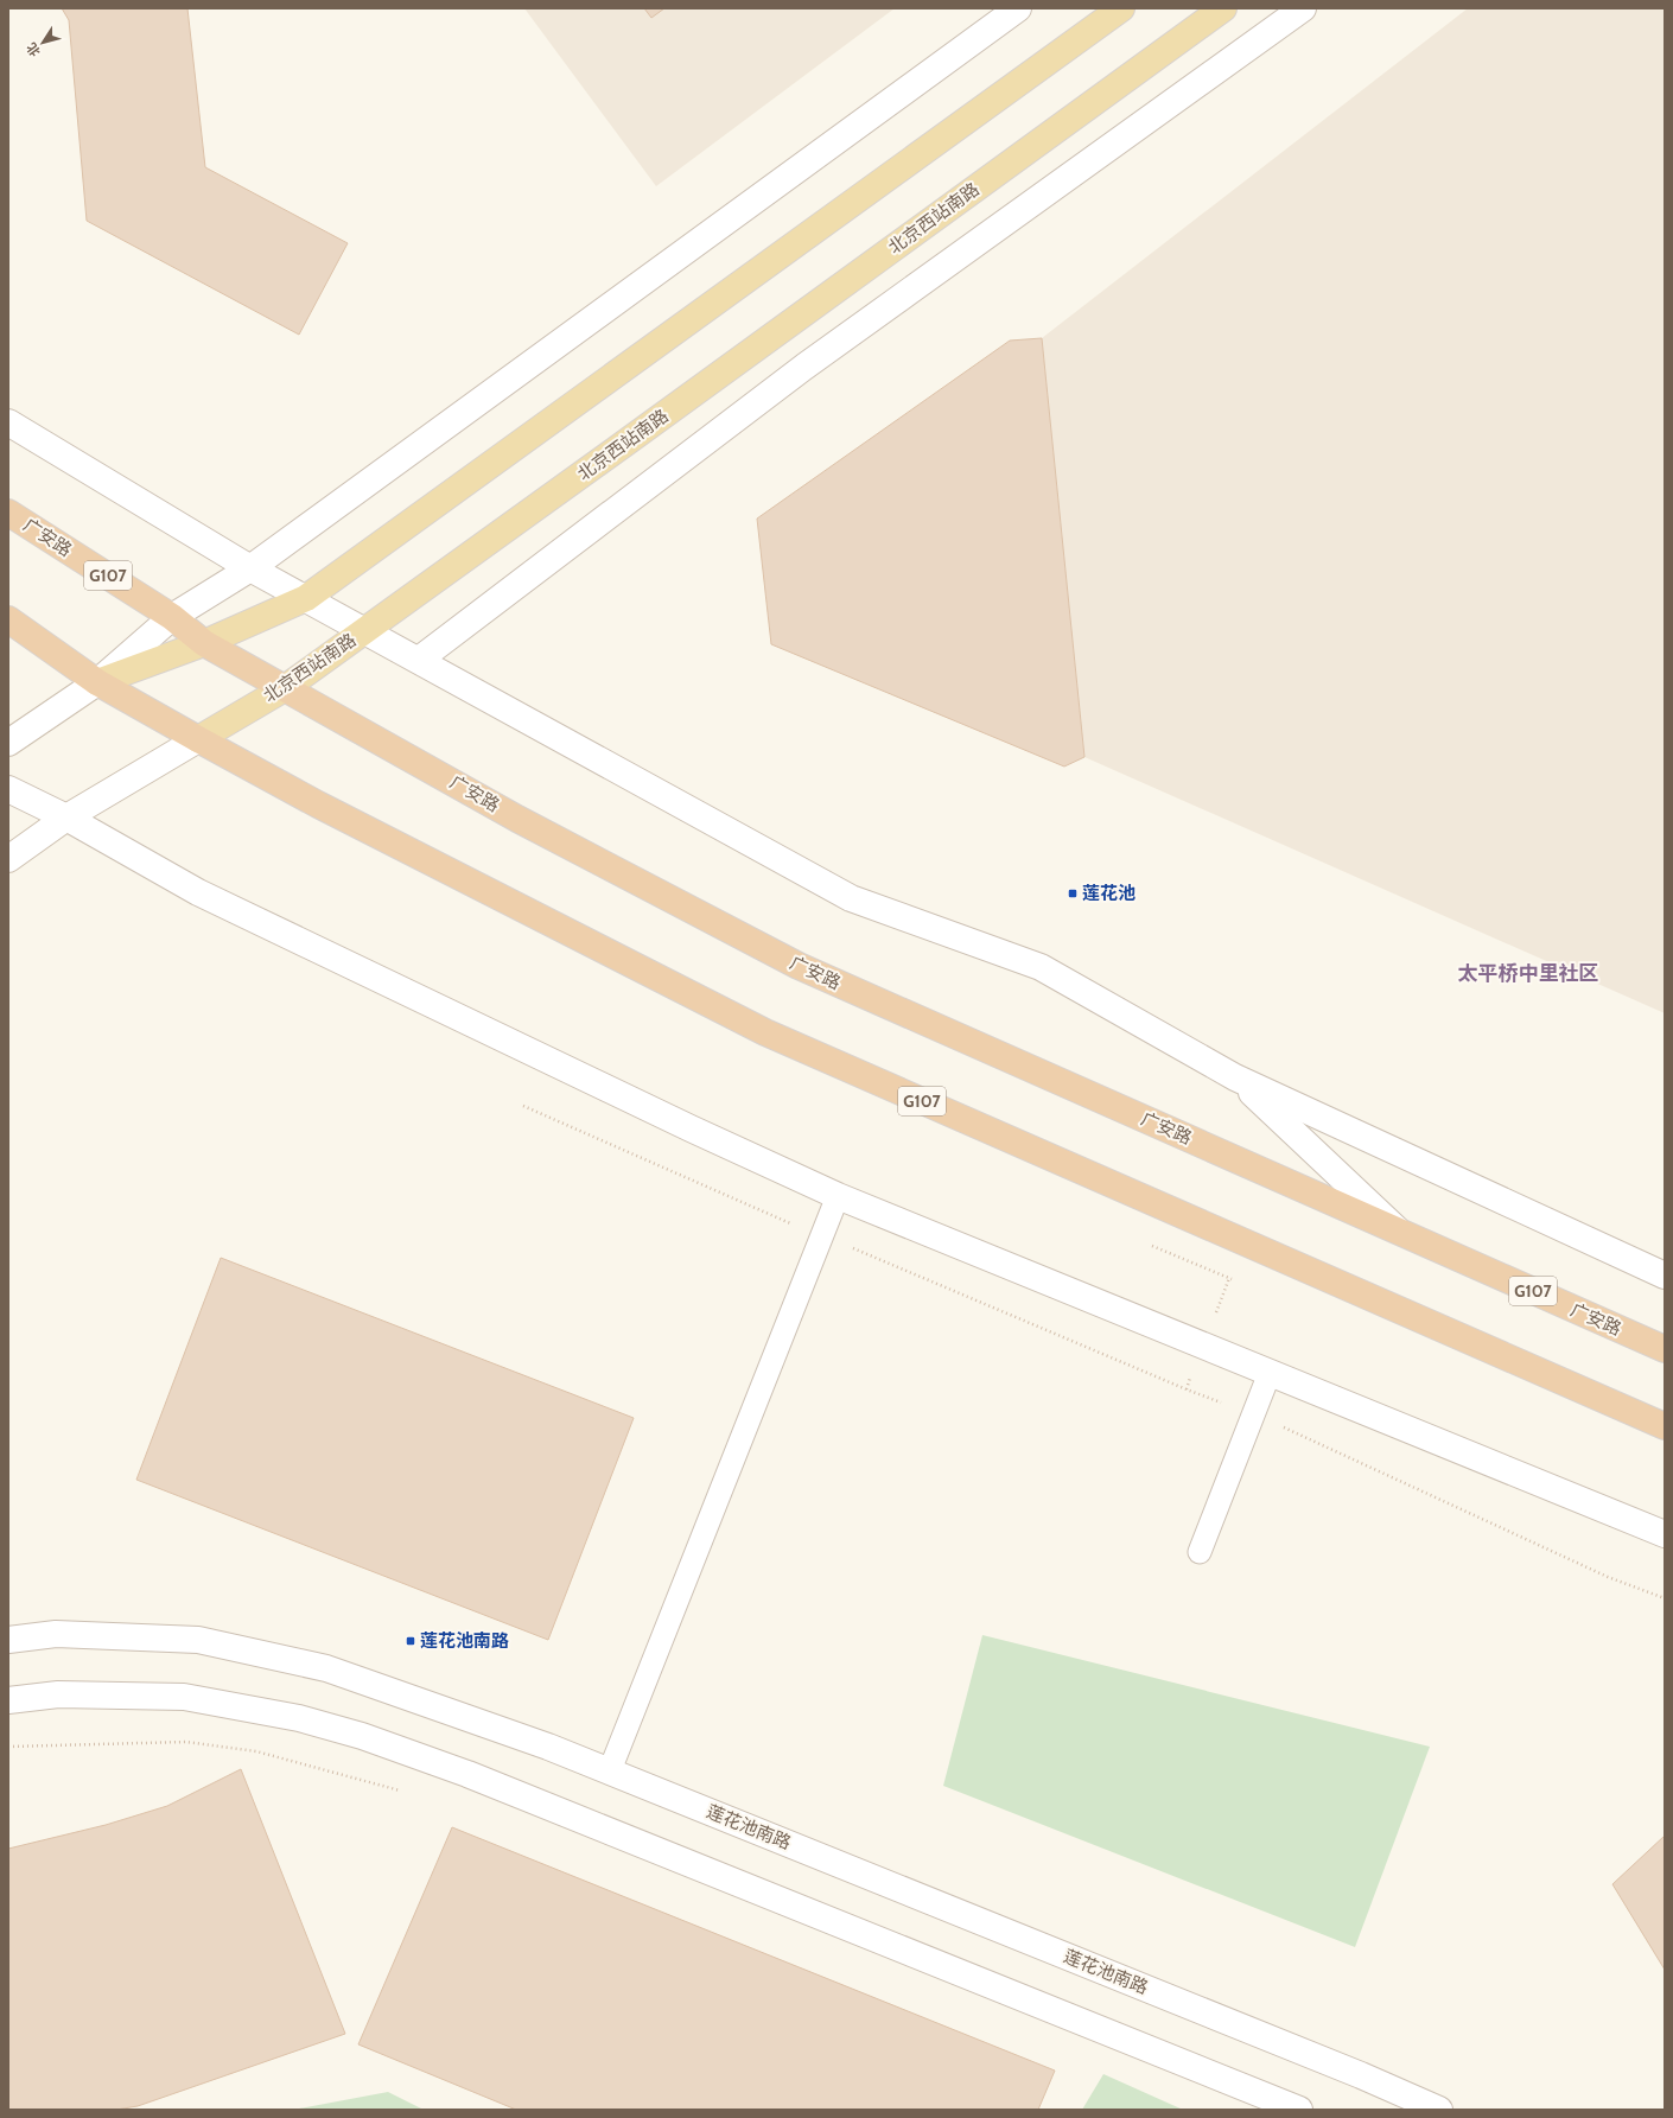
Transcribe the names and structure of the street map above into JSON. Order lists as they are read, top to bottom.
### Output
{
  "streets": {
    "highway": ["广安路", "G107"],
    "main road": ["北京西站南路"],
    "street": ["莲花池南路"]
  },
  "crossings": [
    ["北京西站南路", "广安路"],
    ["北京西站南路", "G107"]
  ],
  "districts": ["太平桥中里社区"],
  "places": {
    "transit": ["莲花池", "莲花池南路"]
  },
  "north": "bottom left"
}
